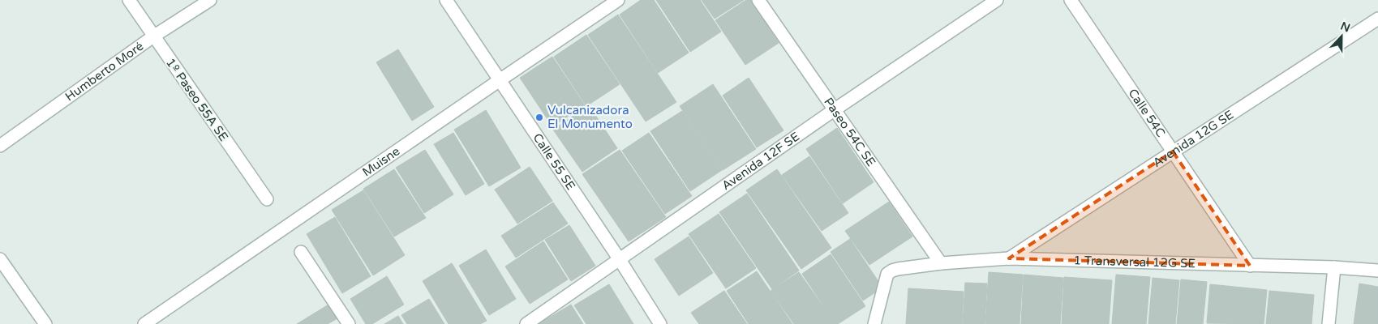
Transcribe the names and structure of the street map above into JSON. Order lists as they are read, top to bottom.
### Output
{
  "streets": {
    "street": [
      "Humberto Moré",
      "1º Paseo 55A SE",
      "Calle 54C",
      "Paseo 54C SE",
      "Avenida 12G SE",
      "Avenida 12F SE",
      "Calle 55 SE",
      "Muisne",
      "1 Transversal 12G SE"
    ]
  },
  "crossings": [
    ["Humberto Moré", "1º Paseo 55A SE"],
    ["Calle 54C", "Avenida 12G SE"],
    ["Calle 54C", "1 Transversal 12G SE"],
    ["Paseo 54C SE", "Avenida 12F SE"],
    ["Paseo 54C SE", "1 Transversal 12G SE"],
    ["Avenida 12G SE", "1 Transversal 12G SE"],
    ["Avenida 12F SE", "Calle 55 SE"],
    ["Calle 55 SE", "Muisne"]
  ],
  "places": ["Vulcanizadora El Monumento"],
  "north": "top"
}
